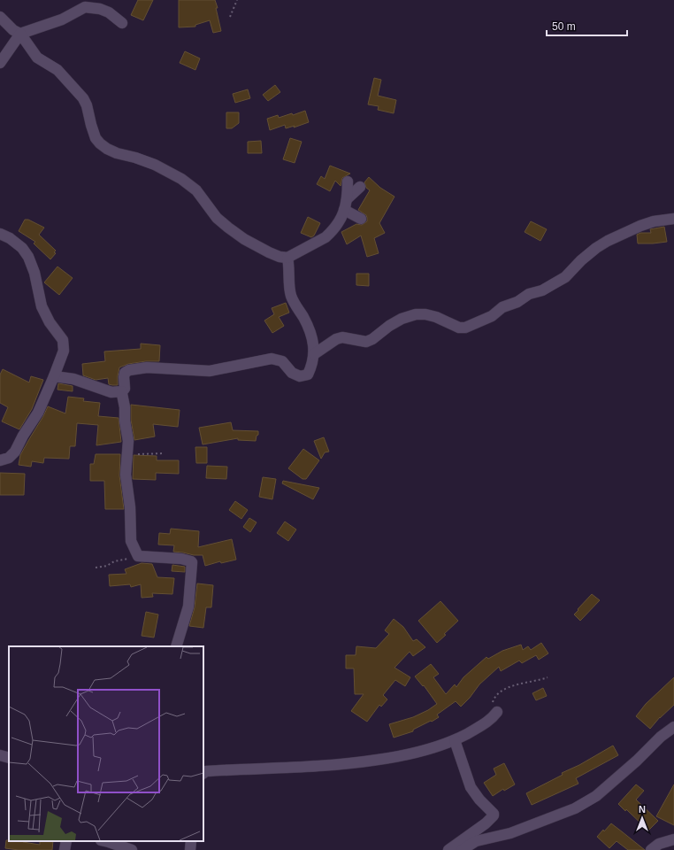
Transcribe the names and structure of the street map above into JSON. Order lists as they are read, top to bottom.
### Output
{
  "scale_bar": "50 m",
  "north": "top"
}
